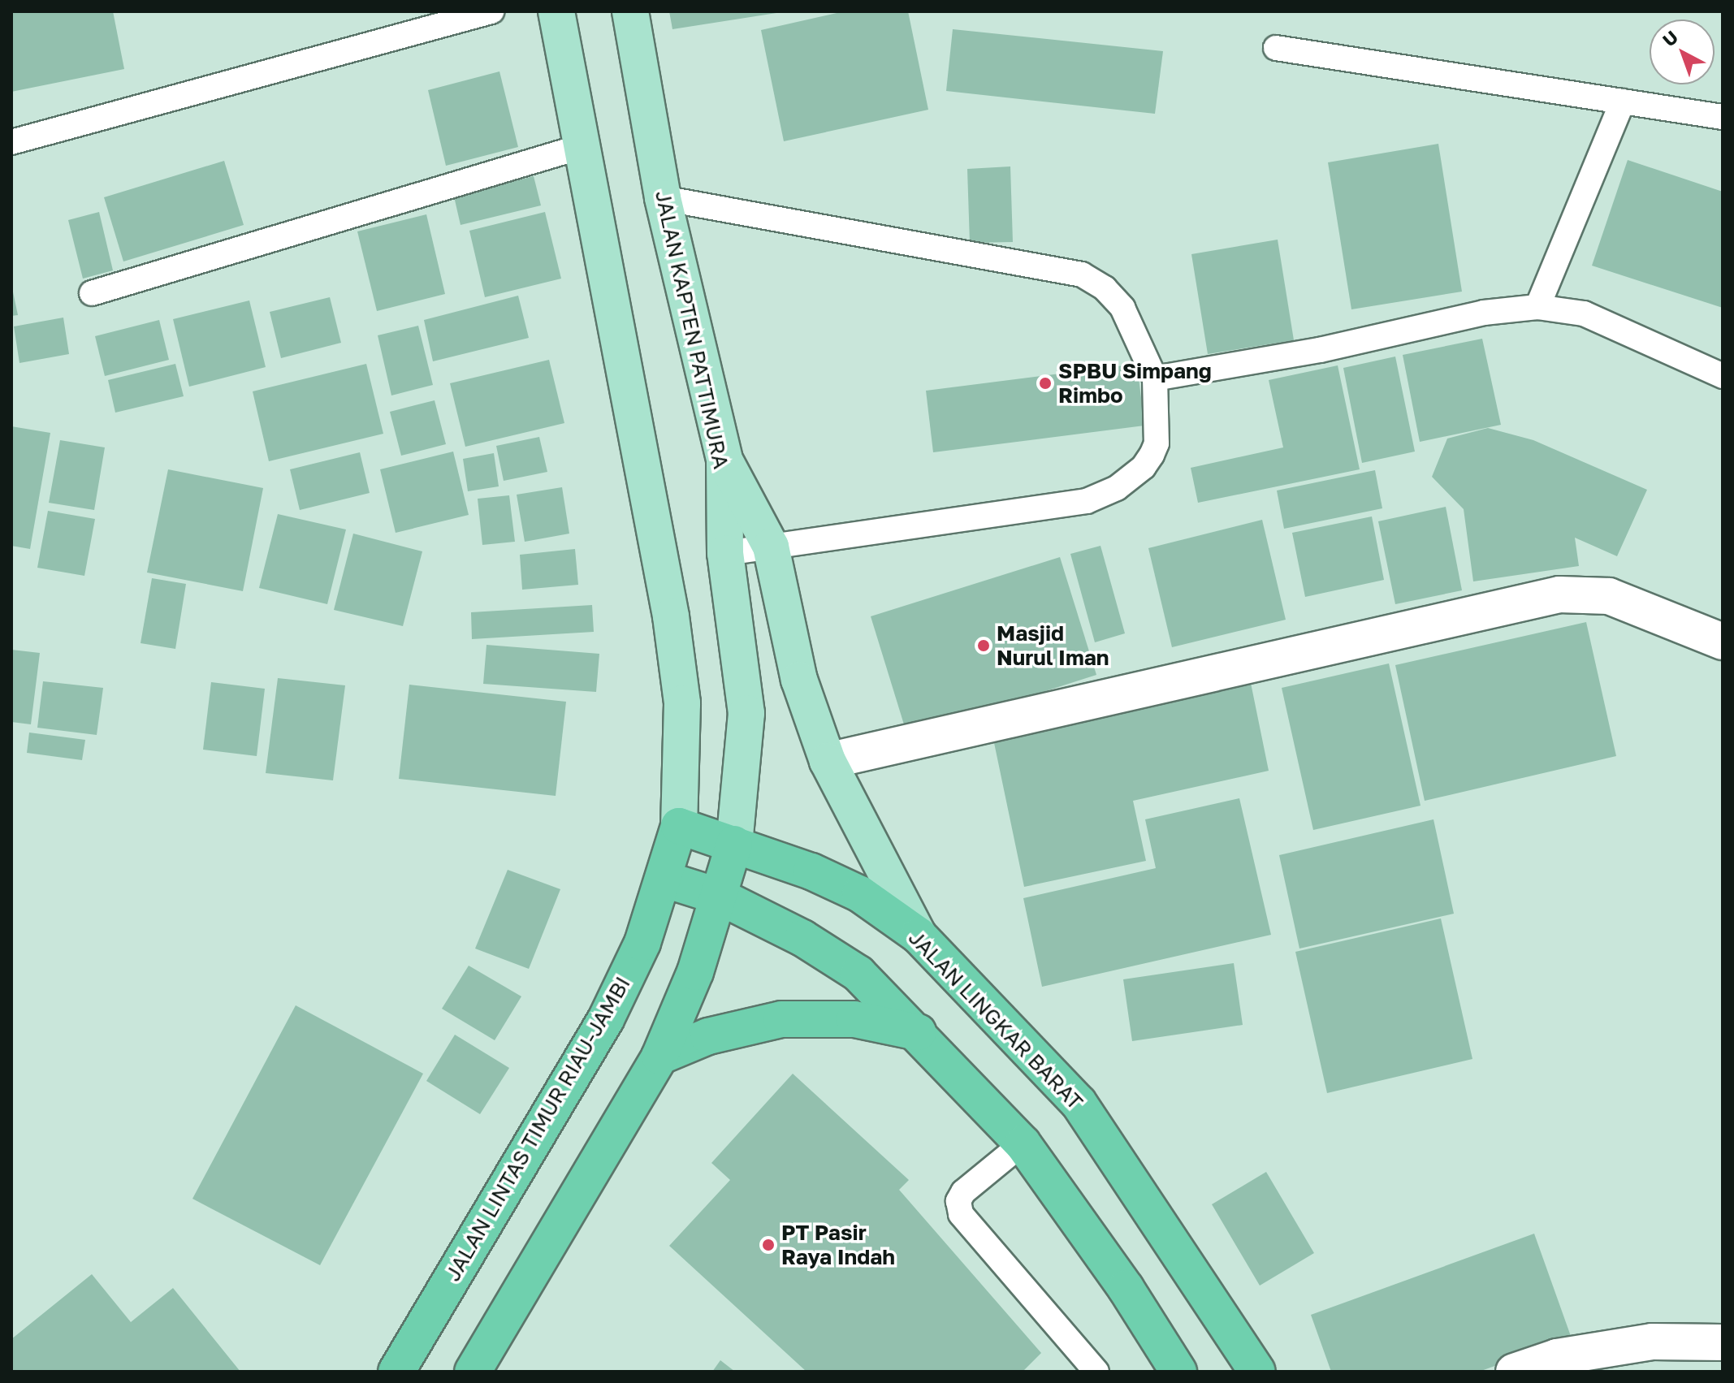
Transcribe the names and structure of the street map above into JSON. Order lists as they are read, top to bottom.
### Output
{
  "streets": {
    "highway": ["JALAN LINGKAR BARAT", "JALAN LINTAS TIMUR RIAU-JAMBI"],
    "main road": ["JALAN KAPTEN PATTIMURA"]
  },
  "crossings": [
    ["JALAN KAPTEN PATTIMURA", "JALAN LINGKAR BARAT"],
    ["JALAN LINGKAR BARAT", "JALAN LINTAS TIMUR RIAU-JAMBI"]
  ],
  "places": ["SPBU Simpang Rimbo", "Masjid Nurul Iman", "PT Pasir Raya Indah"],
  "north": "top left"
}
